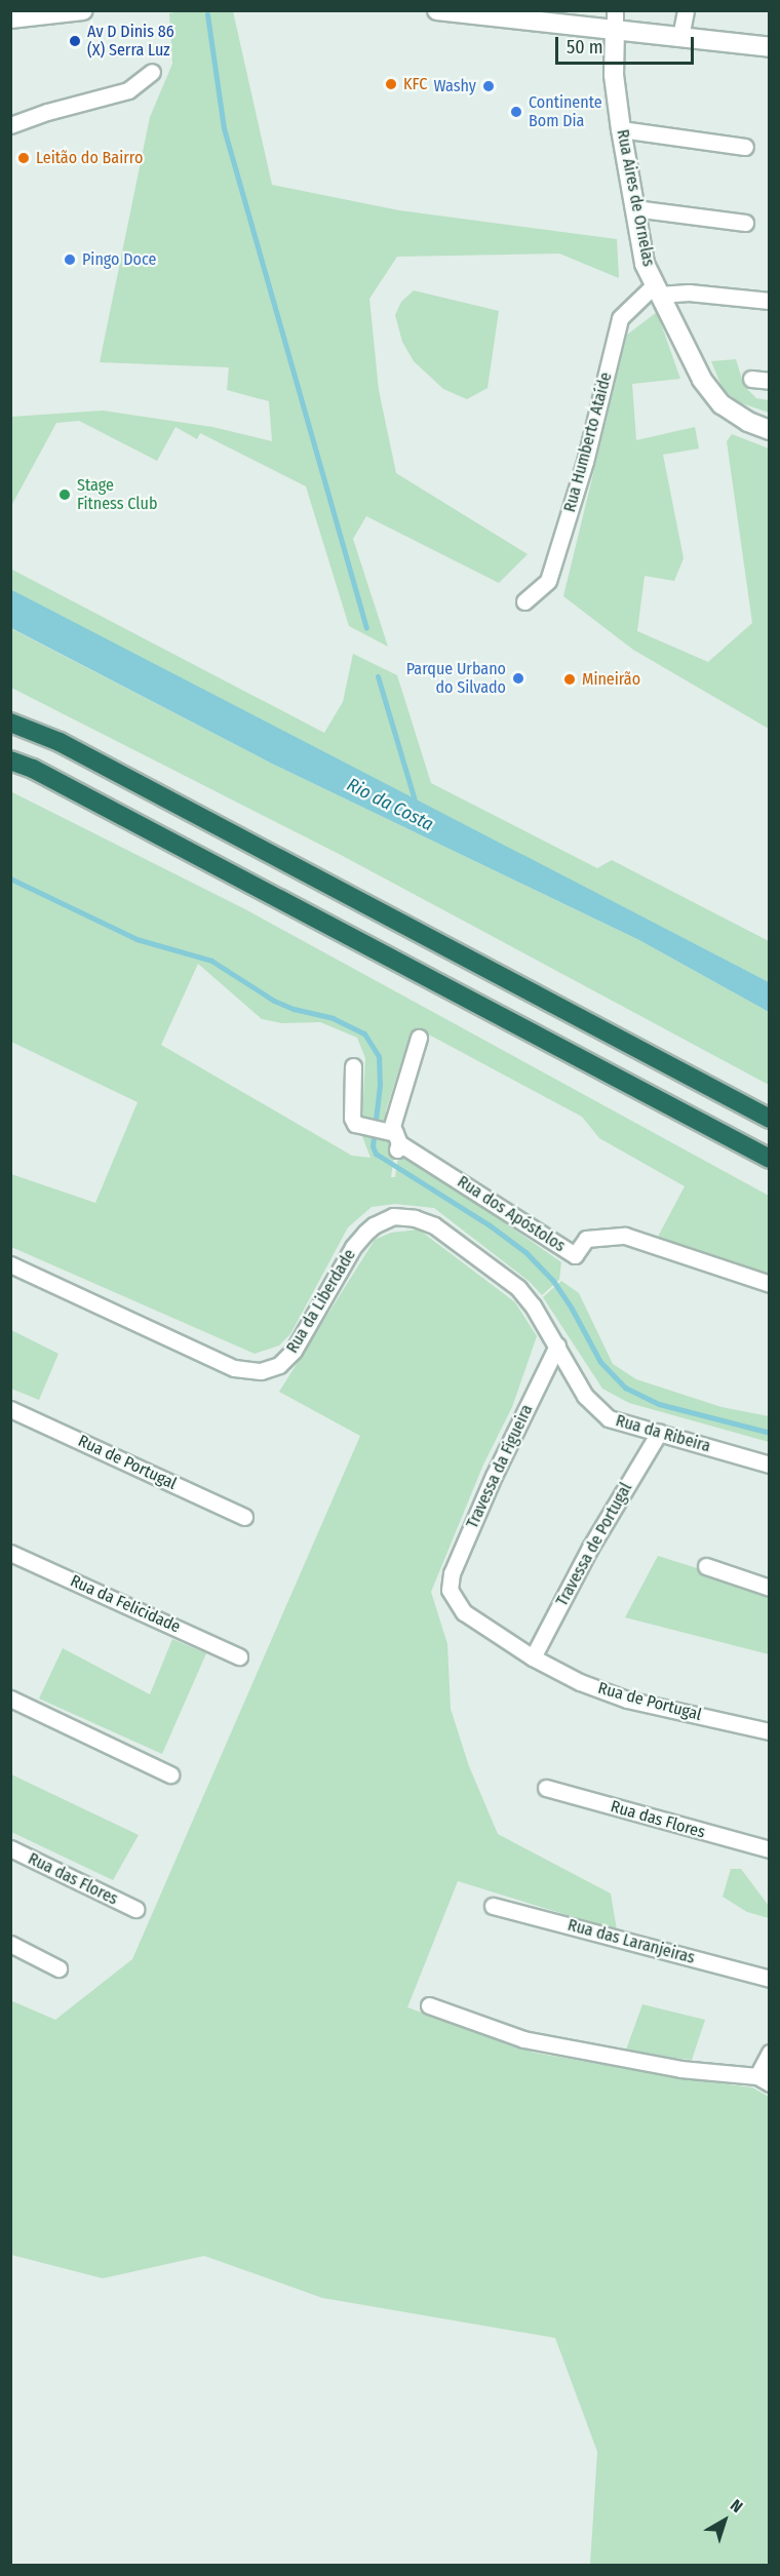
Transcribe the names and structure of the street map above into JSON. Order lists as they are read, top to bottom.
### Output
{
  "streets": {
    "street": [
      "Rua Aires de Ornelas",
      "Rua Humberto Ataíde",
      "Rua dos Apóstolos",
      "Rua da Liberdade",
      "Rua da Ribeira",
      "Rua de Portugal",
      "Travessa da Figueira",
      "Travessa de Portugal",
      "Rua da Felicidade",
      "Rua das Flores",
      "Rua das Laranjeiras"
    ]
  },
  "crossings": [
    ["Rua Aires de Ornelas", "Rua Humberto Ataíde"],
    ["Rua da Liberdade", "Rua da Ribeira"],
    ["Rua da Liberdade", "Travessa da Figueira"],
    ["Rua da Ribeira", "Travessa da Figueira"],
    ["Rua da Ribeira", "Travessa de Portugal"],
    ["Rua de Portugal", "Travessa da Figueira"],
    ["Rua de Portugal", "Travessa de Portugal"]
  ],
  "water": ["Rio da Costa"],
  "places": [
    "Av D Dinis 86 (X) Serra Luz",
    "KFC",
    "Washy",
    "Continente Bom Dia",
    "Leitão do Bairro",
    "Pingo Doce",
    "Stage Fitness Club",
    "Parque Urbano do Silvado",
    "Mineirão"
  ],
  "scale_bar": "50 m",
  "north": "top right"
}
